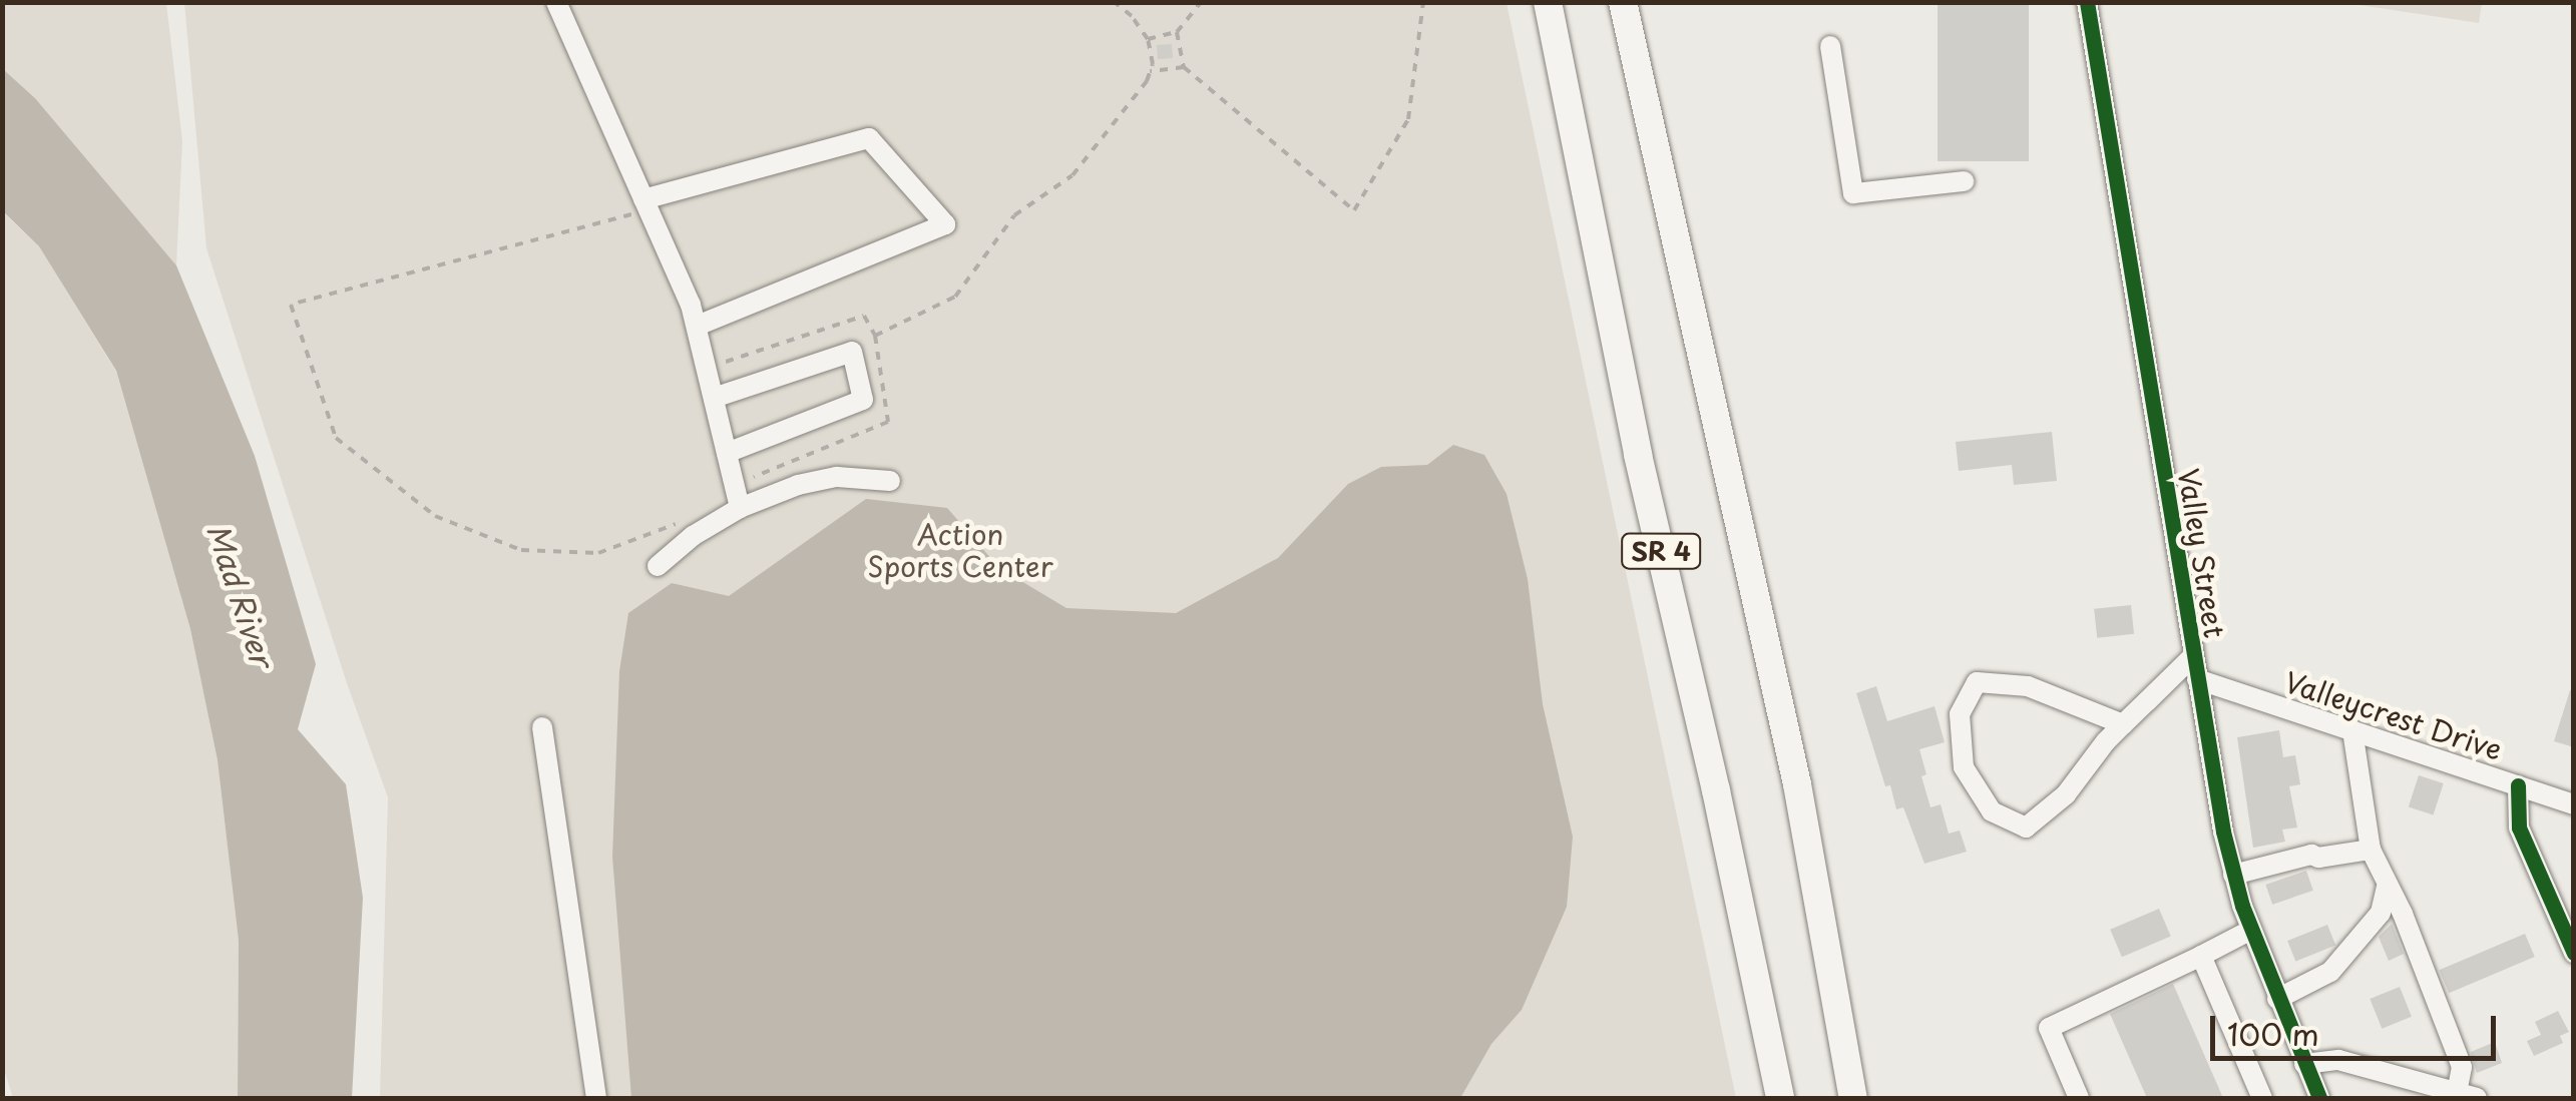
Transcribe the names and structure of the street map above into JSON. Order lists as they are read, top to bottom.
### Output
{
  "streets": {
    "highway": ["SR 4"],
    "street": ["Valley Street", "Valleycrest Drive"]
  },
  "crossings": [
    ["Valley Street", "Valleycrest Drive"]
  ],
  "water": ["Mad River"],
  "parks": ["Action Sports Center"],
  "scale_bar": "100 m"
}
